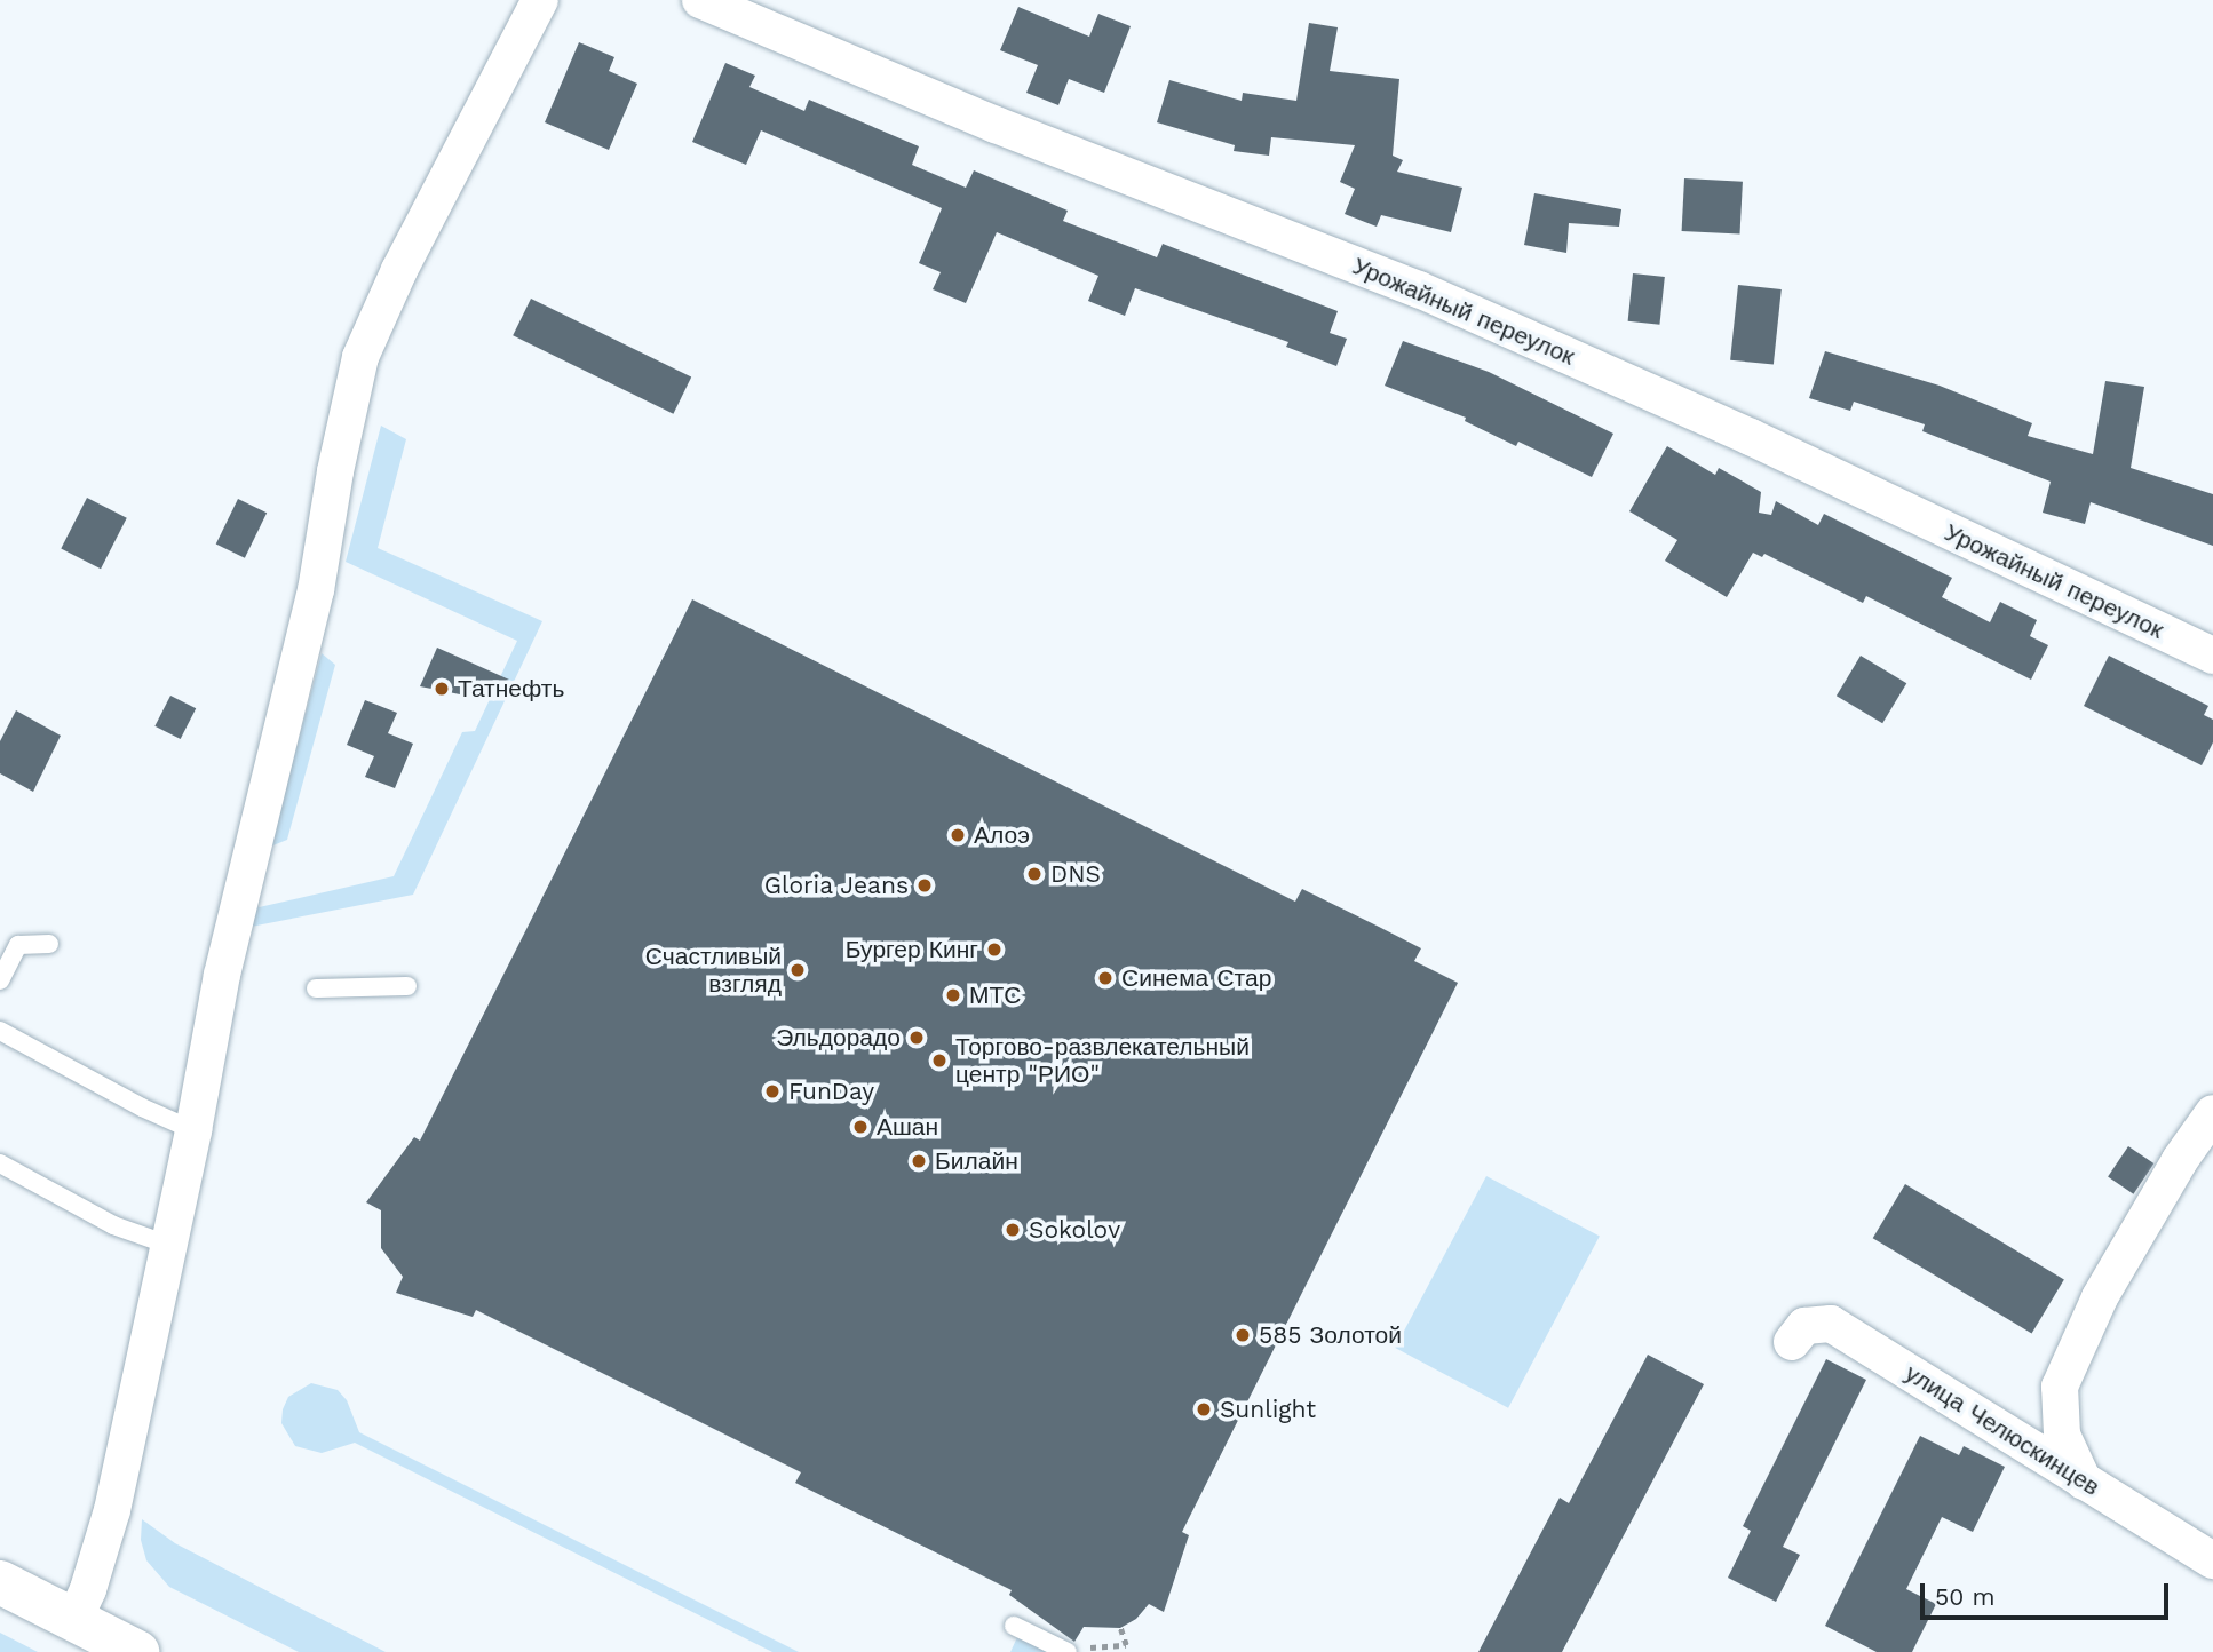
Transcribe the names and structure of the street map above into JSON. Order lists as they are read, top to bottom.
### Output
{
  "streets": {
    "street": ["Урожайный переулок", "улица Челюскинцев"]
  },
  "places": [
    "Татнефть",
    "Алоэ",
    "DNS",
    "Gloria Jeans",
    "Бургер Кинг",
    "Счастливый взгляд",
    "Синема Стар",
    "МТС",
    "Эльдорадо",
    "Торгово-развлекательный центр \"РИО\"",
    "FunDay",
    "Ашан",
    "Билайн",
    "Sokolov",
    "585 Золотой",
    "Sunlight"
  ],
  "scale_bar": "50 m"
}
